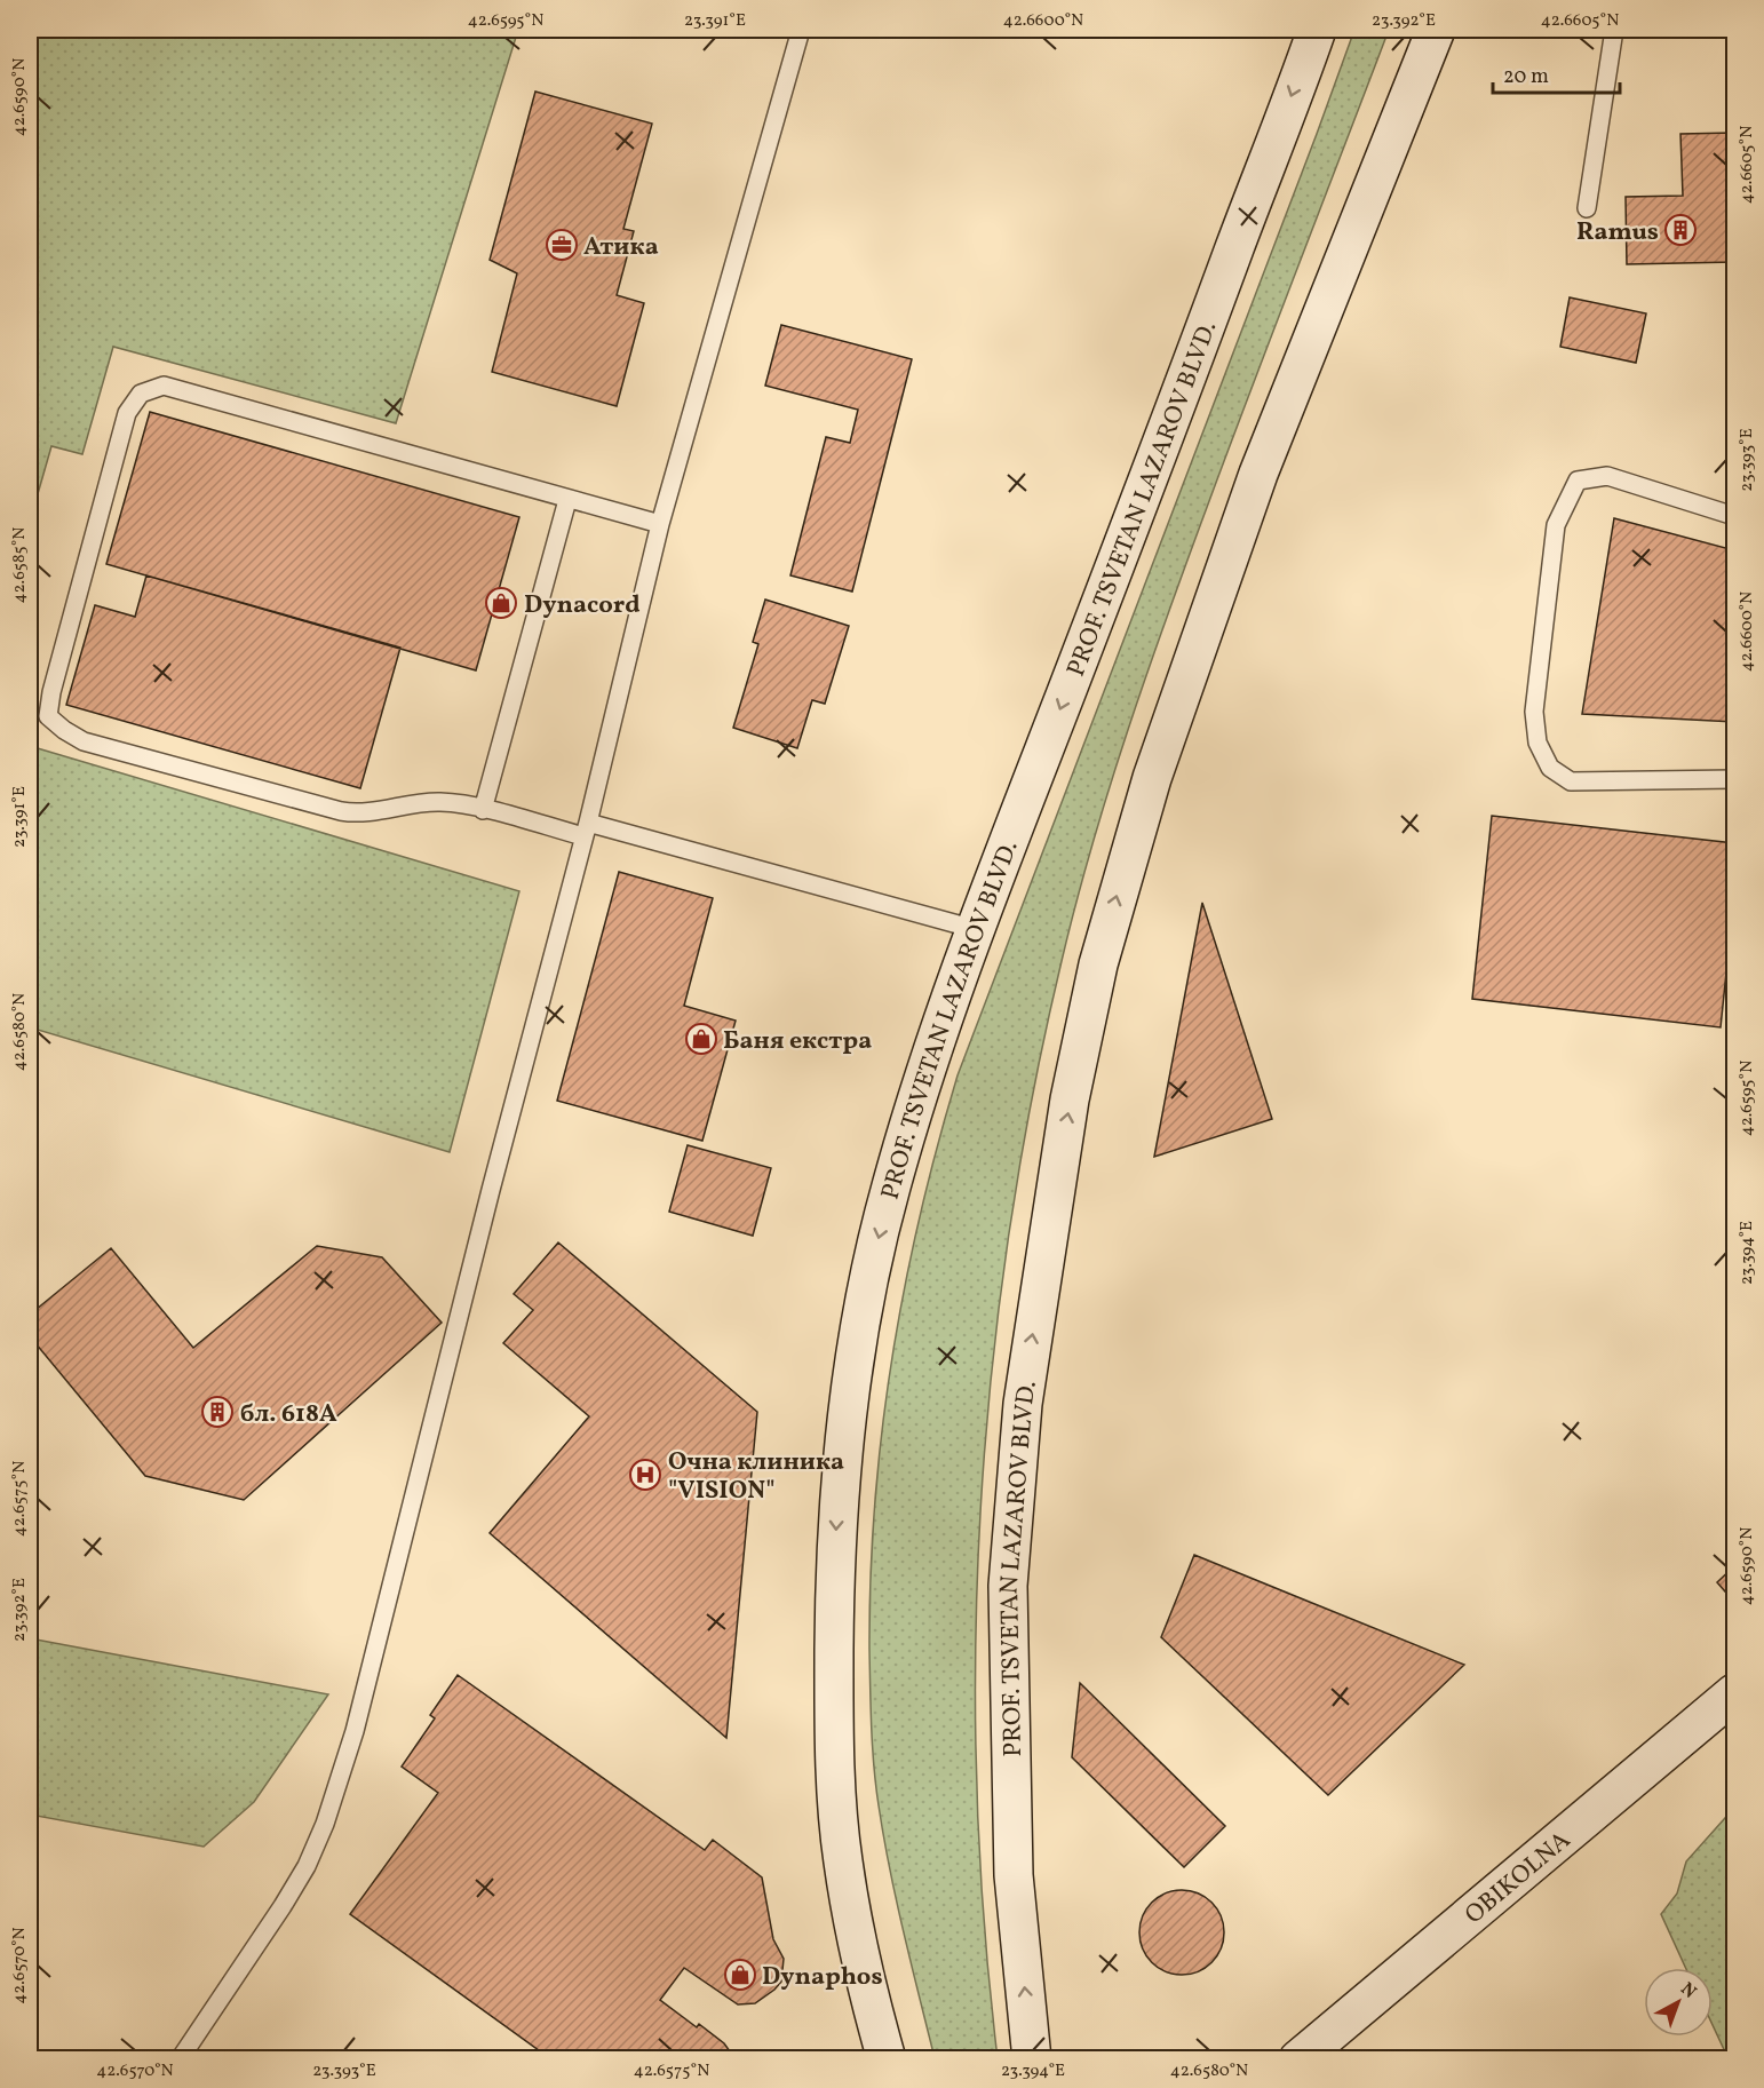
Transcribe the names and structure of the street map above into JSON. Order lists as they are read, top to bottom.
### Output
{
  "streets": {
    "main road": ["PROF. TSVETAN LAZAROV BLVD.", "OBIKOLNA"]
  },
  "places": {
    "building": ["Ramus", "бл. 618А"],
    "office": ["Атика"],
    "shop": ["Dynacord", "Баня екстра", "Dynaphos"],
    "hospital": ["Очна клиника \"VISION\""]
  },
  "scale_bar": "20 m",
  "north": "top right",
  "coordinates": [
    "42.6595°N",
    "23.391°E",
    "42.6600°N",
    "23.392°E",
    "42.6605°N",
    "42.6590°N",
    "23.393°E",
    "42.6585°N",
    "42.6580°N",
    "23.394°E",
    "42.6575°N",
    "42.6570°N"
  ]
}
